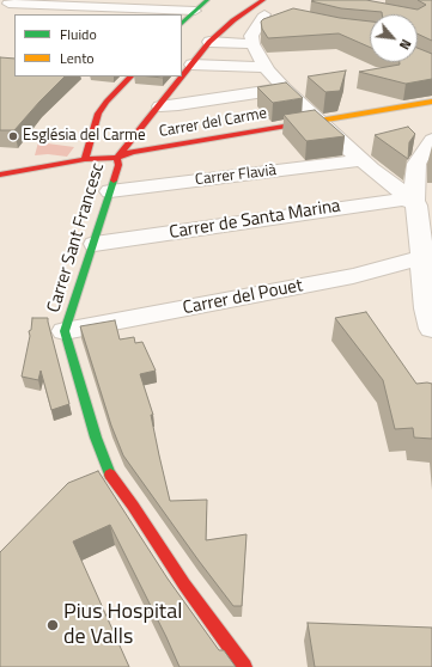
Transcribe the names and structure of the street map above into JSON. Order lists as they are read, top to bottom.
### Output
{
  "streets": {
    "street": [
      "Carrer del Carme",
      "Carrer Flavià",
      "Carrer de Santa Marina",
      "Carrer Sant Francesc",
      "Carrer del Pouet"
    ]
  },
  "crossings": [
    ["Carrer del Carme", "Carrer Sant Francesc"],
    ["Carrer Flavià", "Carrer Sant Francesc"],
    ["Carrer de Santa Marina", "Carrer Sant Francesc"],
    ["Carrer Sant Francesc", "Carrer del Pouet"]
  ],
  "places": ["Església del Carme", "Pius Hospital de Valls"],
  "legend": ["Fluido", "Lento"],
  "north": "bottom right"
}
